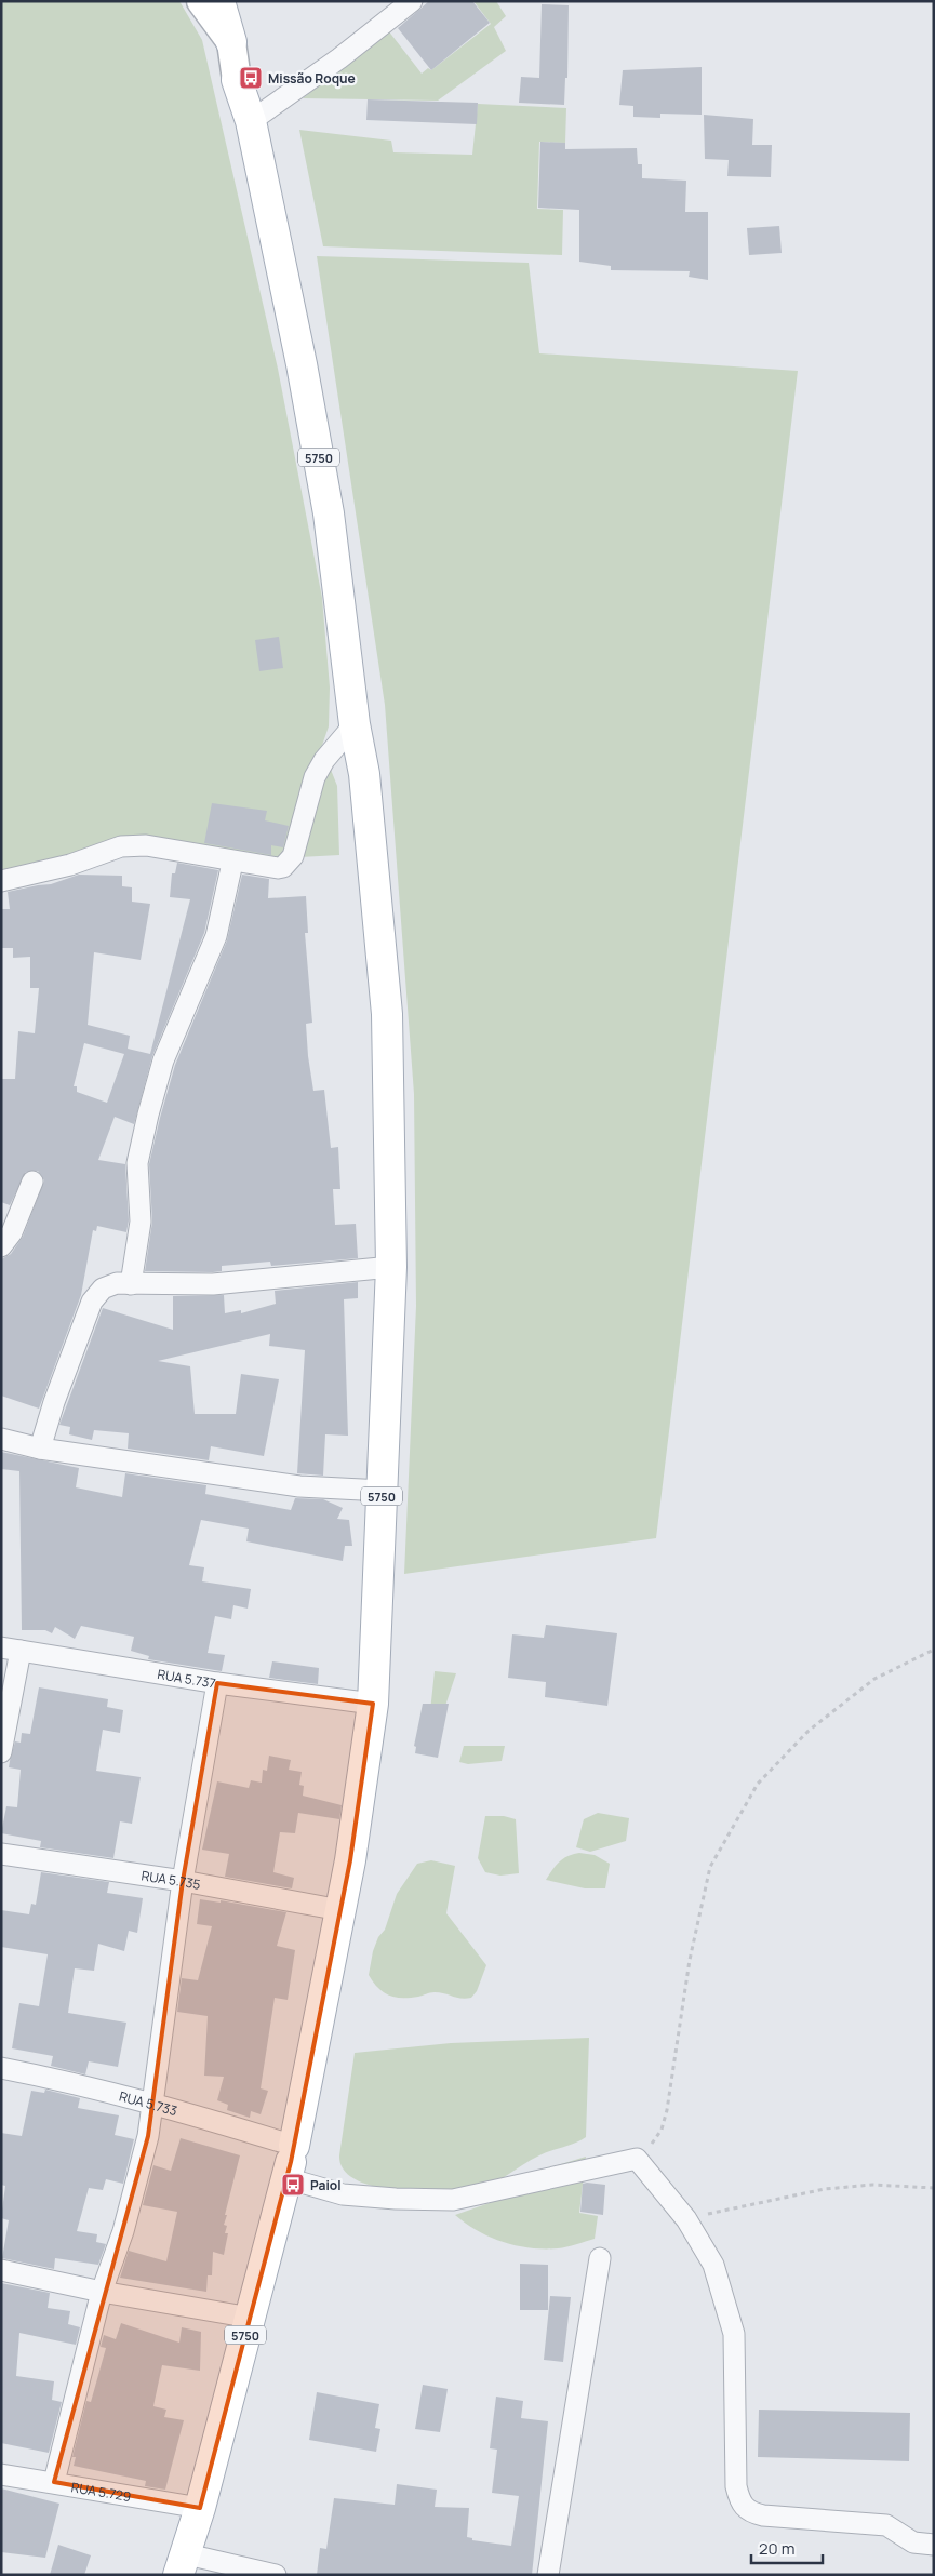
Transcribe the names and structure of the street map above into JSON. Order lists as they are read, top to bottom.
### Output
{
  "streets": {
    "main road": ["5750"],
    "street": [
      "RUA 5.737",
      "RUA 5.735",
      "RUA 5.733",
      "RUA 5.729"
    ]
  },
  "crossings": [
    ["5750", "RUA 5.737"],
    ["5750", "RUA 5.735"],
    ["5750", "RUA 5.733"],
    ["5750", "RUA 5.729"]
  ],
  "places": {
    "bus stop": ["Missão Roque", "Paiol"]
  },
  "scale_bar": "20 m"
}
